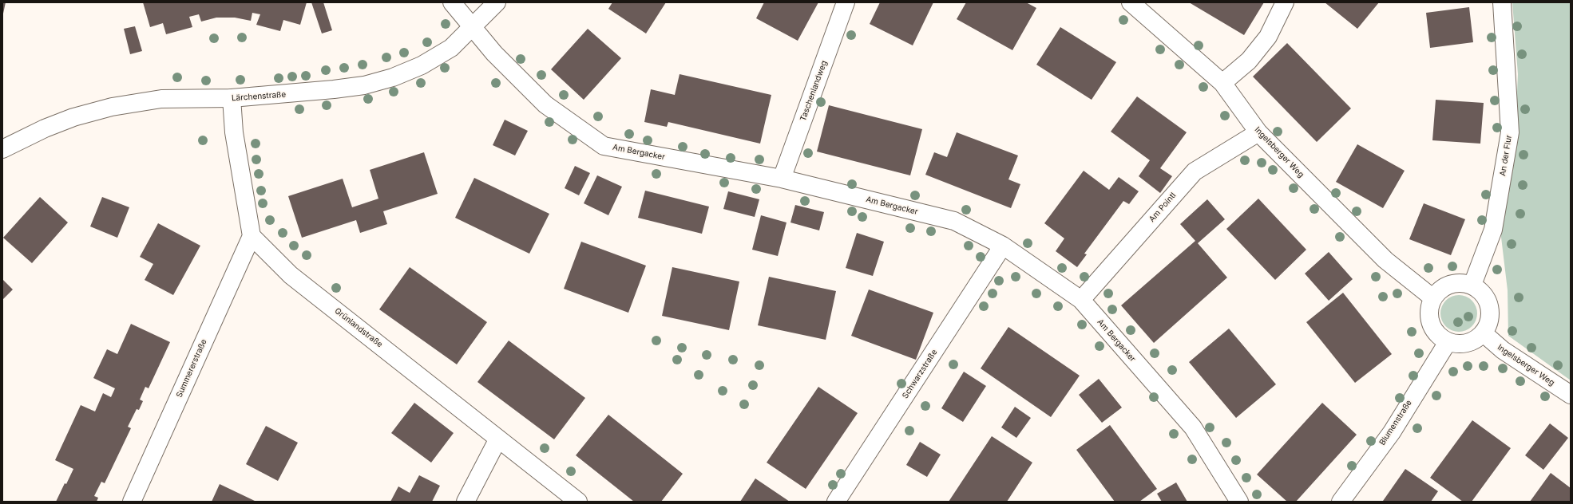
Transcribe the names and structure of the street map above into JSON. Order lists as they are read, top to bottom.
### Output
{
  "streets": {
    "street": [
      "Taschenlandweg",
      "Lärchenstraße",
      "Am Bergacker",
      "Ingelsberger Weg",
      "An der Flur",
      "Am Pointl",
      "Grünlandstraße",
      "Summererstraße",
      "Schwarzstraße",
      "Blumenstraße"
    ]
  },
  "crossings": [
    ["Taschenlandweg", "Am Bergacker"],
    ["Lärchenstraße", "Am Bergacker"],
    ["Am Bergacker", "Am Pointl"],
    ["Am Bergacker", "Schwarzstraße"],
    ["Ingelsberger Weg", "An der Flur"],
    ["Ingelsberger Weg", "Am Pointl"],
    ["Ingelsberger Weg", "Blumenstraße"],
    ["An der Flur", "Blumenstraße"],
    ["Grünlandstraße", "Summererstraße"]
  ]
}
